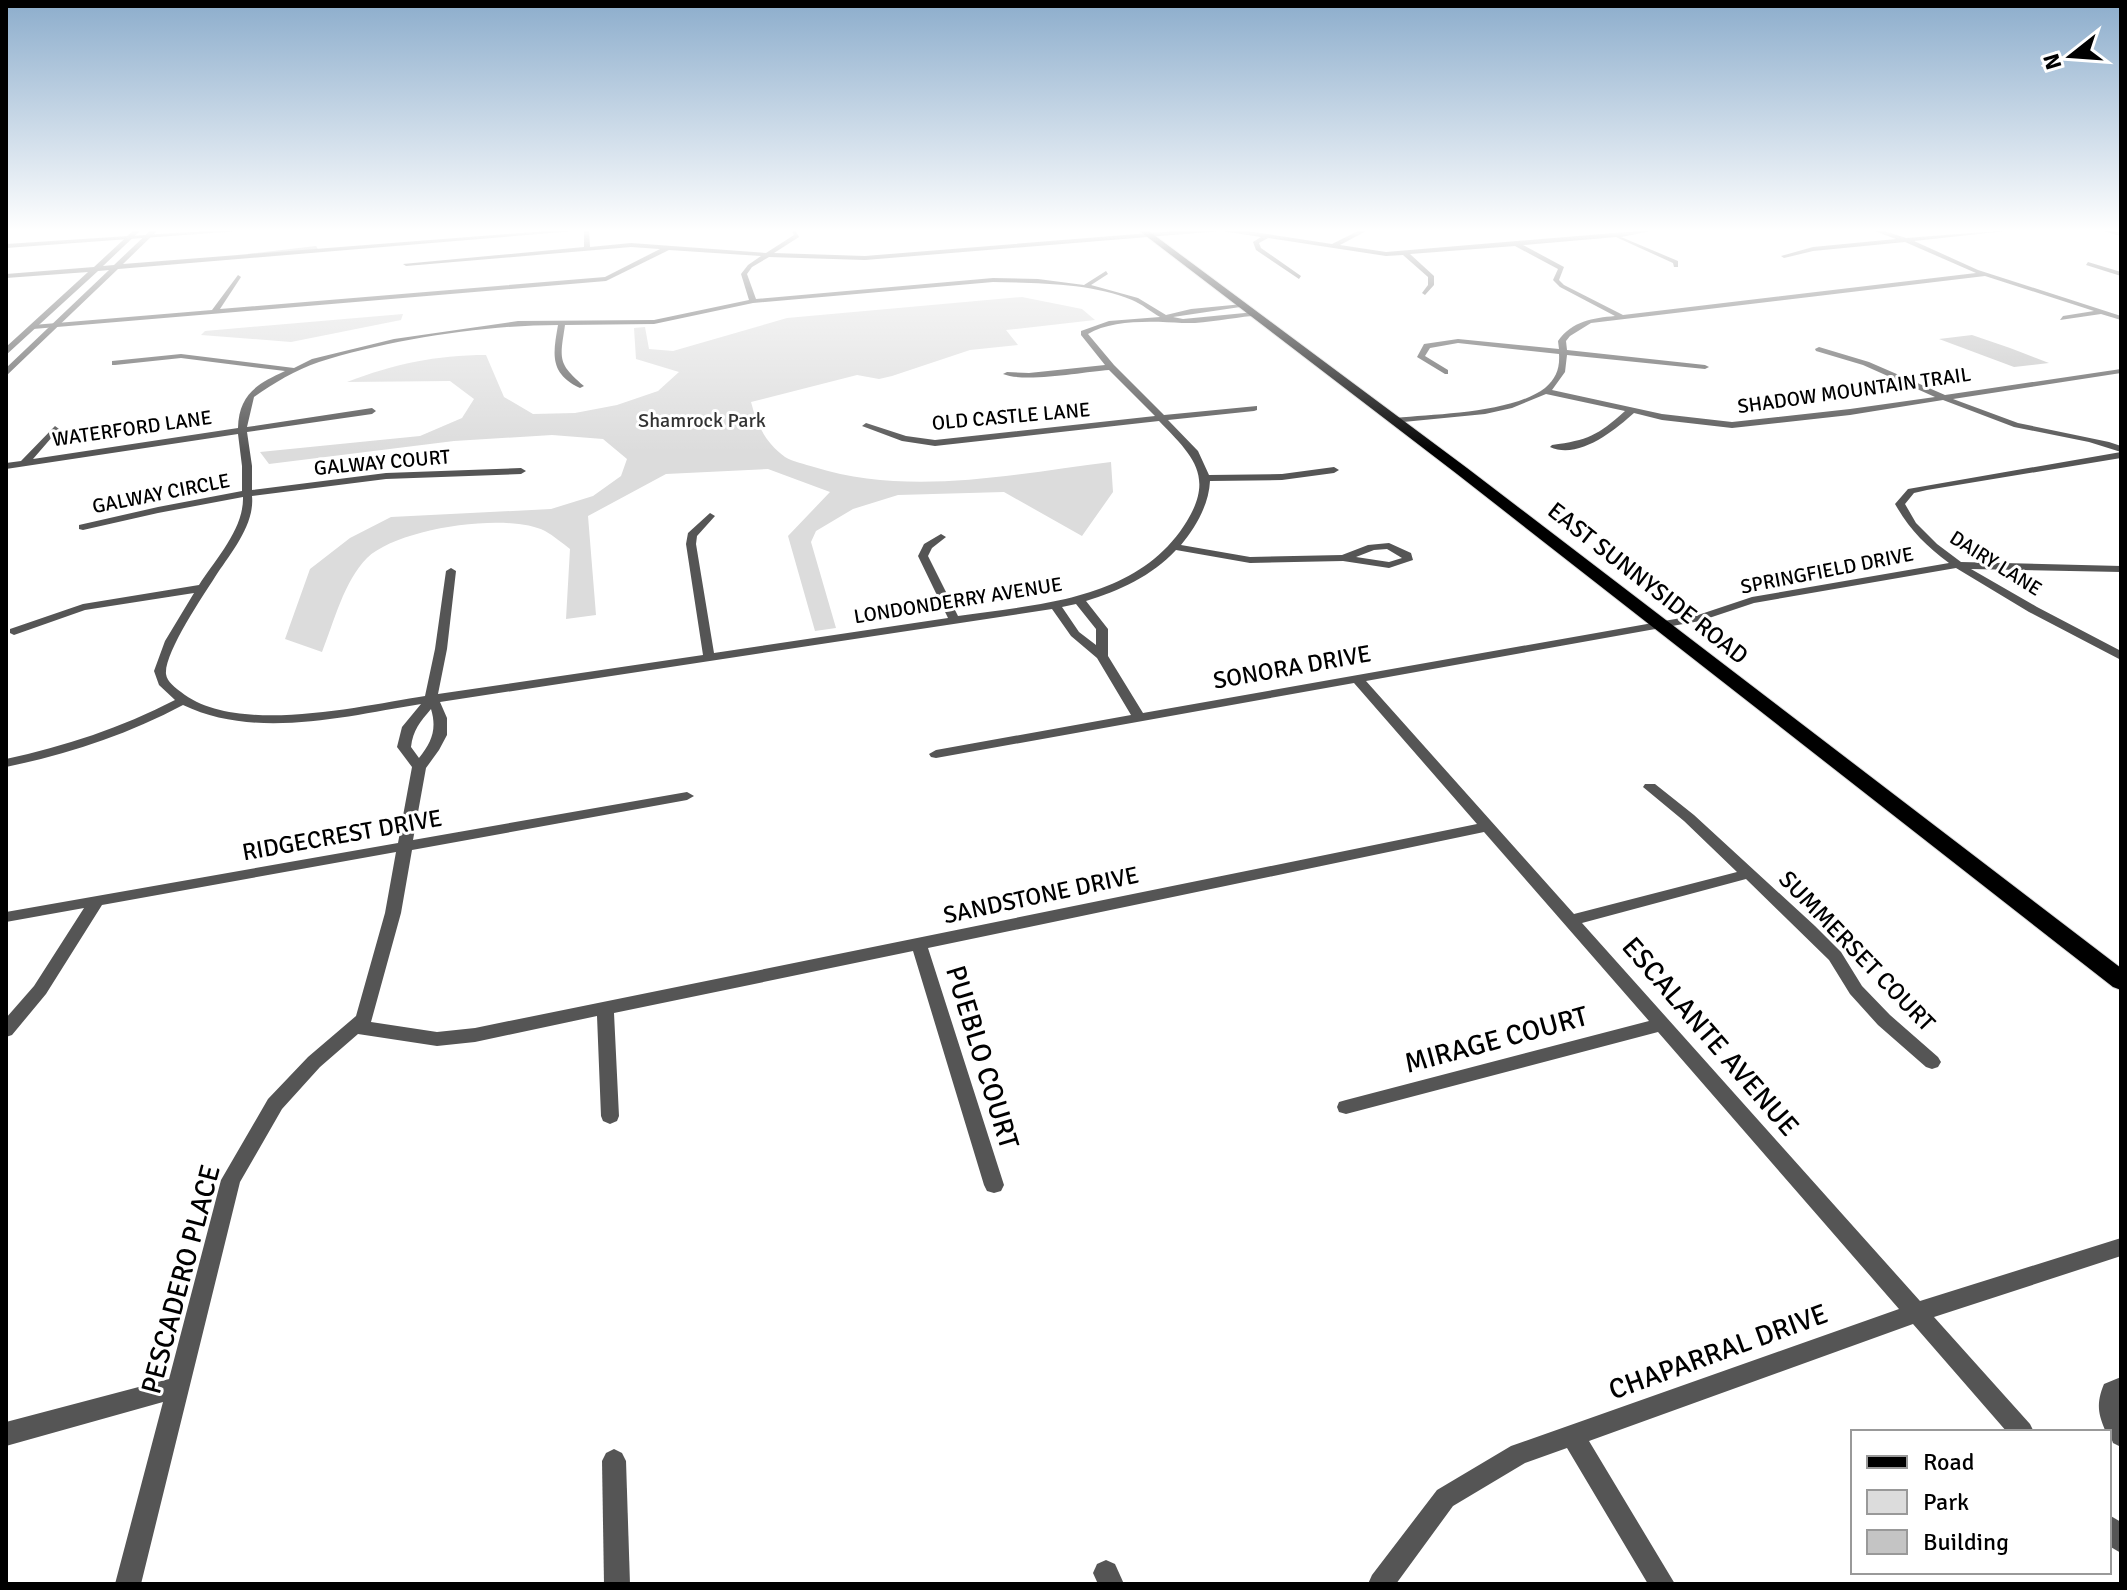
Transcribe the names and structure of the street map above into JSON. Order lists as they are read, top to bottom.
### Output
{
  "streets": {
    "main road": ["EAST SUNNYSIDE ROAD"],
    "street": [
      "SHADOW MOUNTAIN TRAIL",
      "OLD CASTLE LANE",
      "WATERFORD LANE",
      "GALWAY COURT",
      "GALWAY CIRCLE",
      "DAIRY LANE",
      "SPRINGFIELD DRIVE",
      "LONDONDERRY AVENUE",
      "SONORA DRIVE",
      "RIDGECREST DRIVE",
      "SANDSTONE DRIVE",
      "SUMMERSET COURT",
      "ESCALANTE AVENUE",
      "MIRAGE COURT",
      "PUEBLO COURT",
      "PESCADERO PLACE",
      "CHAPARRAL DRIVE"
    ]
  },
  "crossings": [
    ["GALWAY COURT", "GALWAY CIRCLE"],
    ["DAIRY LANE", "SPRINGFIELD DRIVE"],
    ["SPRINGFIELD DRIVE", "EAST SUNNYSIDE ROAD"],
    ["SPRINGFIELD DRIVE", "SONORA DRIVE"],
    ["EAST SUNNYSIDE ROAD", "SONORA DRIVE"],
    ["SONORA DRIVE", "ESCALANTE AVENUE"],
    ["SANDSTONE DRIVE", "ESCALANTE AVENUE"],
    ["SANDSTONE DRIVE", "PUEBLO COURT"],
    ["SANDSTONE DRIVE", "PESCADERO PLACE"],
    ["SUMMERSET COURT", "ESCALANTE AVENUE"],
    ["ESCALANTE AVENUE", "MIRAGE COURT"],
    ["ESCALANTE AVENUE", "CHAPARRAL DRIVE"]
  ],
  "parks": ["Shamrock Park"],
  "legend": ["Road", "Park", "Building"],
  "north": "left"
}
